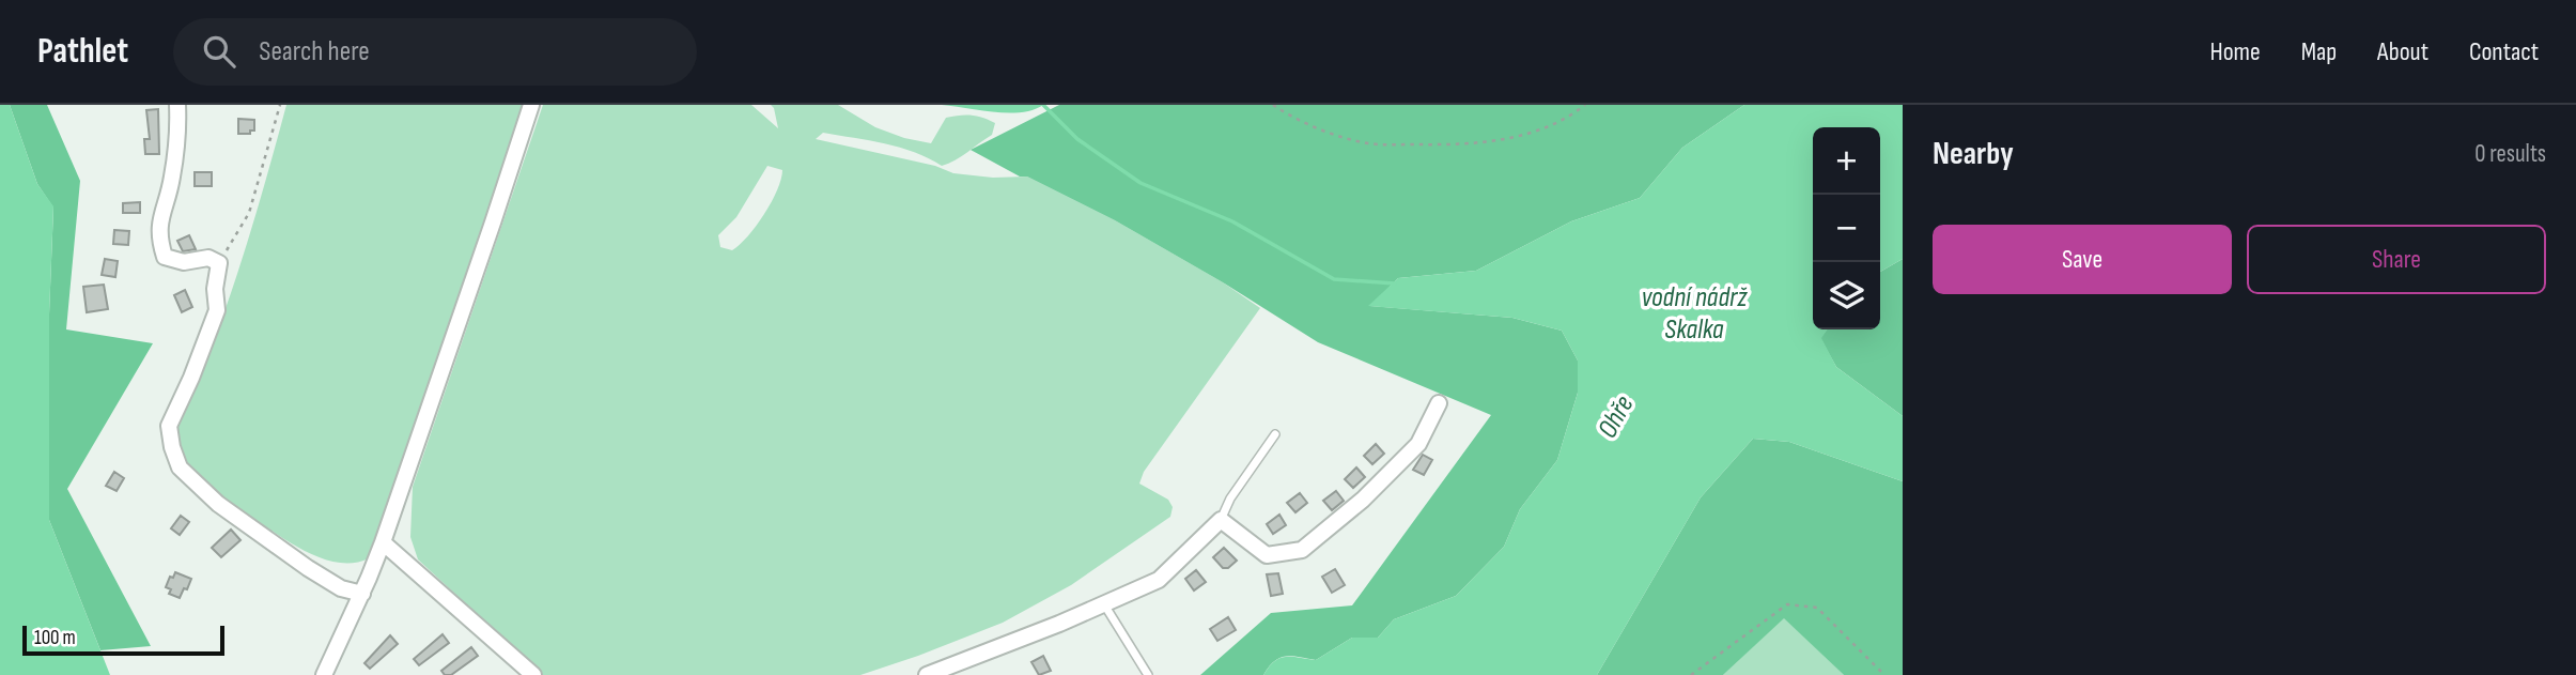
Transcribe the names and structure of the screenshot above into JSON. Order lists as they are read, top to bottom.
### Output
{
  "water": ["vodní nádrž Skalka", "Ohře"],
  "scale_bar": "100 m",
  "page": {
    "header": "Pathlet",
    "search": "Search here",
    "nav": [
      "Home",
      "Map",
      "About",
      "Contact"
    ],
    "heading": ["Nearby", "0 results"],
    "map_buttons": ["+", "−"],
    "buttons": ["Save", "Share"],
    "scale": "100 m"
  }
}
